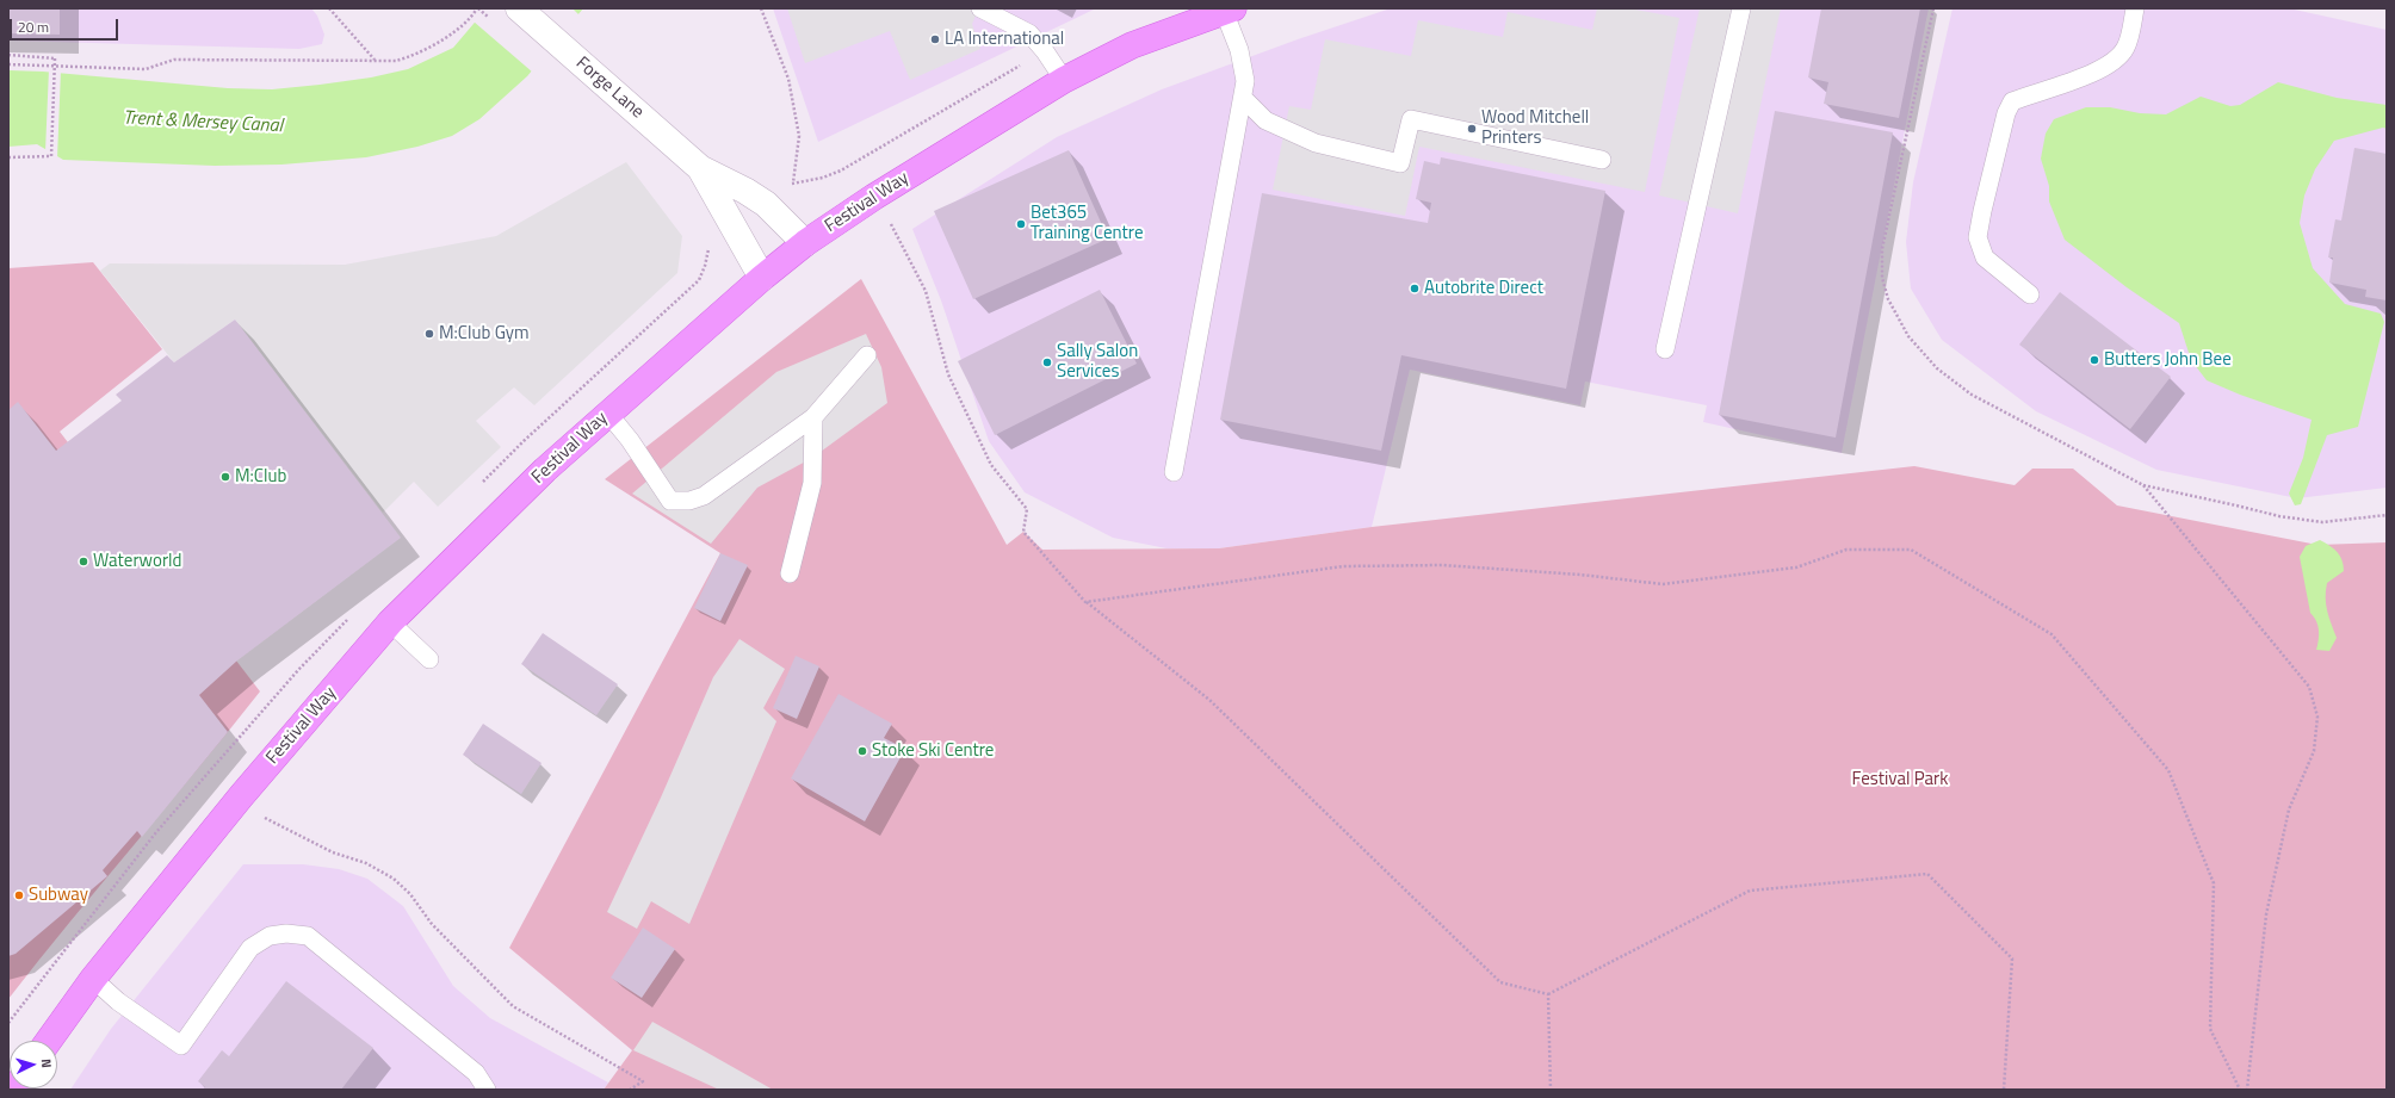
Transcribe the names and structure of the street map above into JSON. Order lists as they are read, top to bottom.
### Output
{
  "streets": {
    "main road": ["Festival Way"],
    "street": ["Forge Lane"]
  },
  "crossings": [
    ["Forge Lane", "Festival Way"]
  ],
  "water": ["Trent & Mersey Canal"],
  "parks": ["Festival Park"],
  "places": [
    "LA International",
    "Wood Mitchell Printers",
    "Bet365 Training Centre",
    "Autobrite Direct",
    "M:Club Gym",
    "Butters John Bee",
    "Sally Salon Services",
    "M:Club",
    "Waterworld",
    "Stoke Ski Centre",
    "Subway"
  ],
  "scale_bar": "20 m",
  "north": "right"
}
